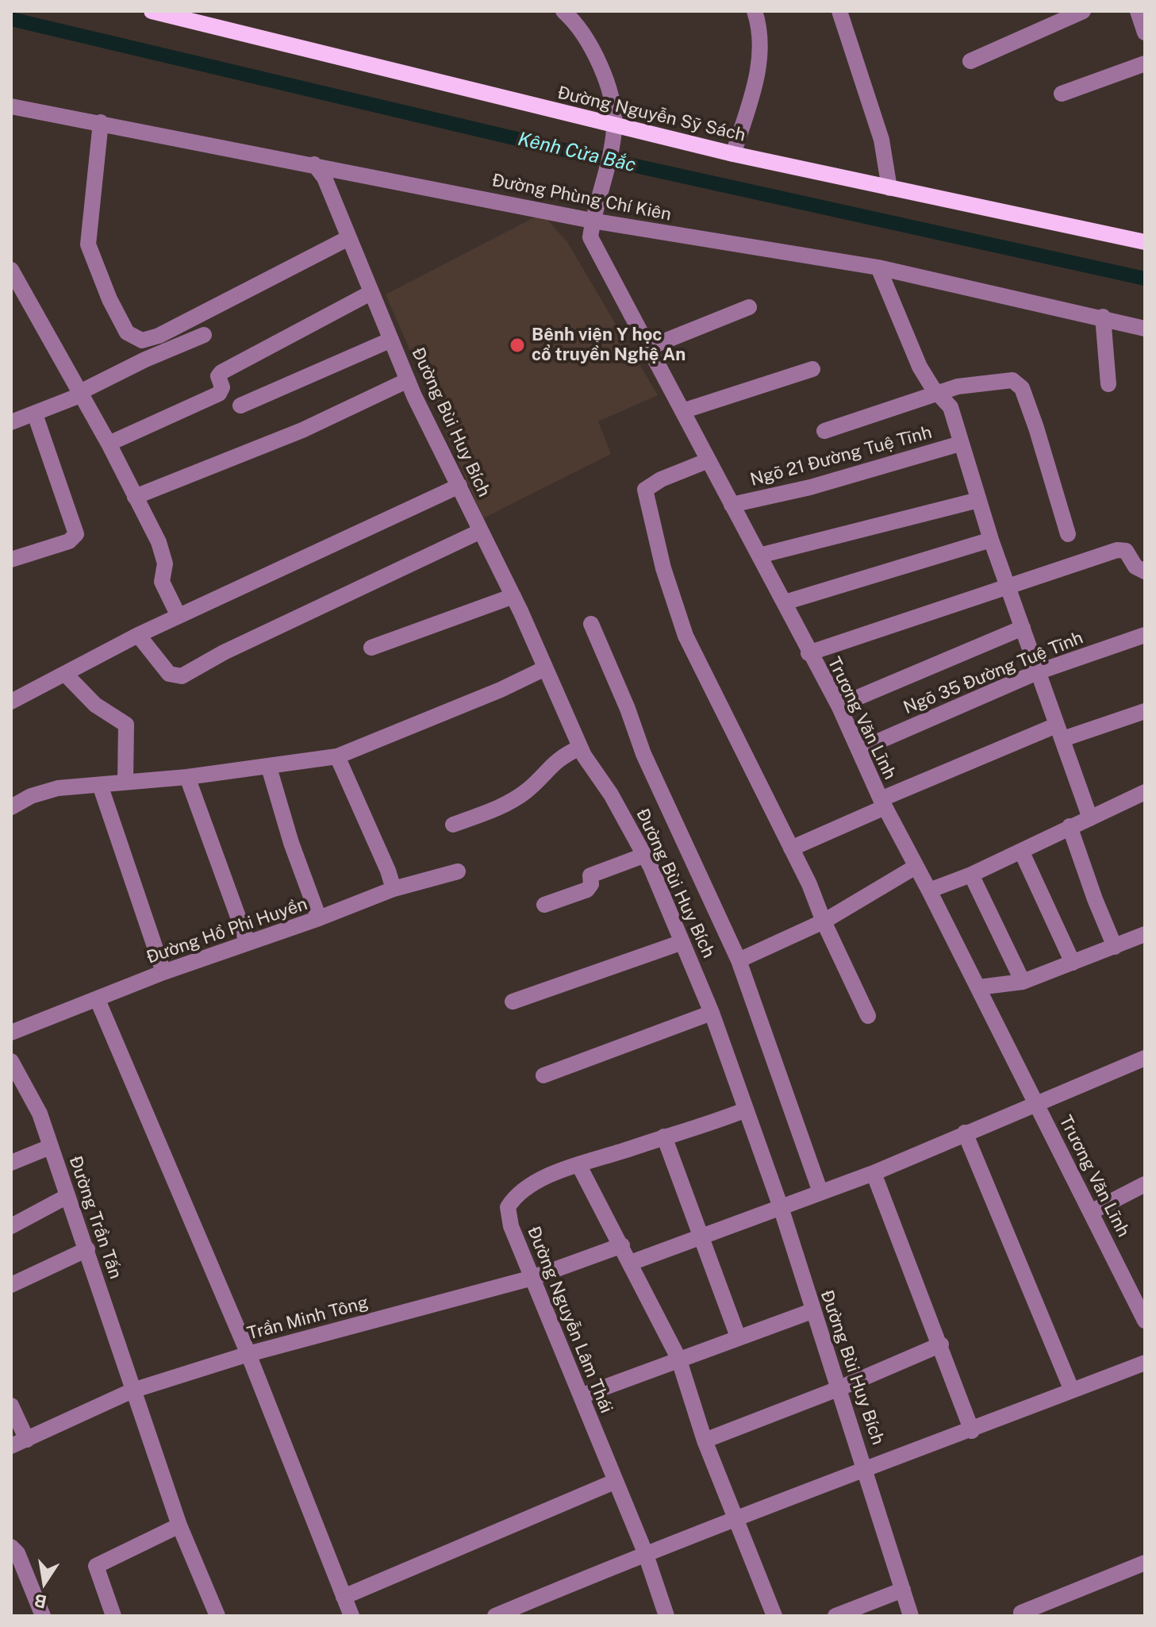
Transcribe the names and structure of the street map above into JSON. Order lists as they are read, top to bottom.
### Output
{
  "streets": {
    "main road": ["Đường Nguyễn Sỹ Sách"],
    "street": [
      "Đường Phùng Chí Kiên",
      "Đường Bùi Huy Bích",
      "Ngõ 21 Đường Tuệ Tĩnh",
      "Ngõ 35 Đường Tuệ Tĩnh",
      "Trương Văn Lĩnh",
      "Đường Hồ Phi Huyền",
      "Đường Trần Tấn",
      "Trần Minh Tông",
      "Đường Nguyễn Lâm Thái"
    ]
  },
  "crossings": [
    ["Đường Nguyễn Sỹ Sách", "Trương Văn Lĩnh"],
    ["Đường Phùng Chí Kiên", "Đường Bùi Huy Bích"],
    ["Đường Phùng Chí Kiên", "Trương Văn Lĩnh"],
    ["Đường Bùi Huy Bích", "Đường Nguyễn Lâm Thái"],
    ["Ngõ 21 Đường Tuệ Tĩnh", "Trương Văn Lĩnh"],
    ["Ngõ 35 Đường Tuệ Tĩnh", "Trương Văn Lĩnh"],
    ["Đường Trần Tấn", "Trần Minh Tông"],
    ["Trần Minh Tông", "Đường Nguyễn Lâm Thái"]
  ],
  "water": ["Kênh Cửa Bắc"],
  "places": ["Bệnh viện Y học cổ truyền Nghệ An"],
  "north": "bottom"
}
